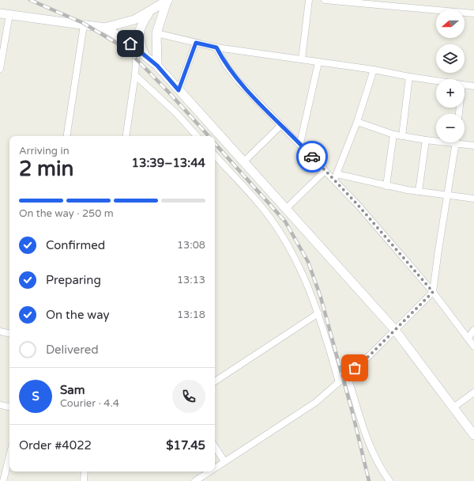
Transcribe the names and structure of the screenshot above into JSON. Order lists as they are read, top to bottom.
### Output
{
  "north": "left",
  "page": {
    "map_buttons": ["+", "−"],
    "heading": ["2 min", "Arriving in", "13:39–13:44"],
    "panel": [
      "Sam",
      "Courier · 4.4",
      "Order #4022",
      "$17.45"
    ],
    "bar": "On the way · 250 m",
    "list": [
      ["Confirmed", "13:08"],
      ["Preparing", "13:13"],
      ["On the way", "13:18"],
      "Delivered"
    ],
    "round": "S"
  }
}
